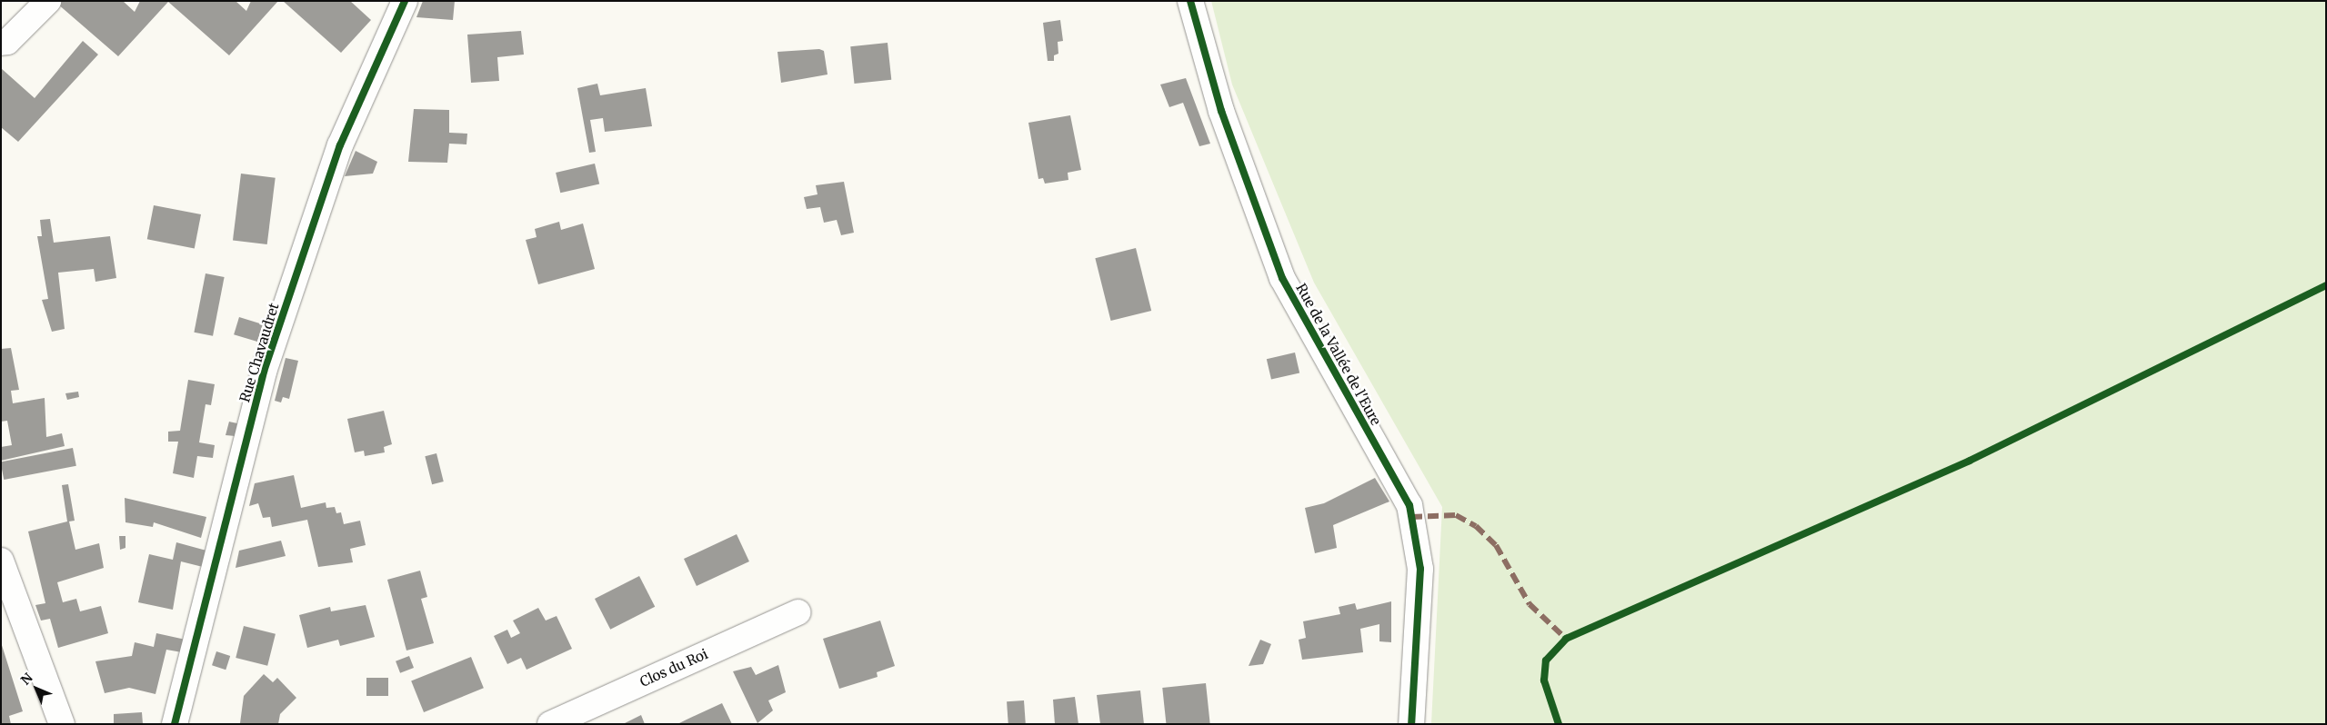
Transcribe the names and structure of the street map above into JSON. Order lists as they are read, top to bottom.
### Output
{
  "streets": {
    "street": ["Rue Chavaudret", "Rue de la Vallée de l'Eure", "Clos du Roi"]
  },
  "north": "top left"
}
